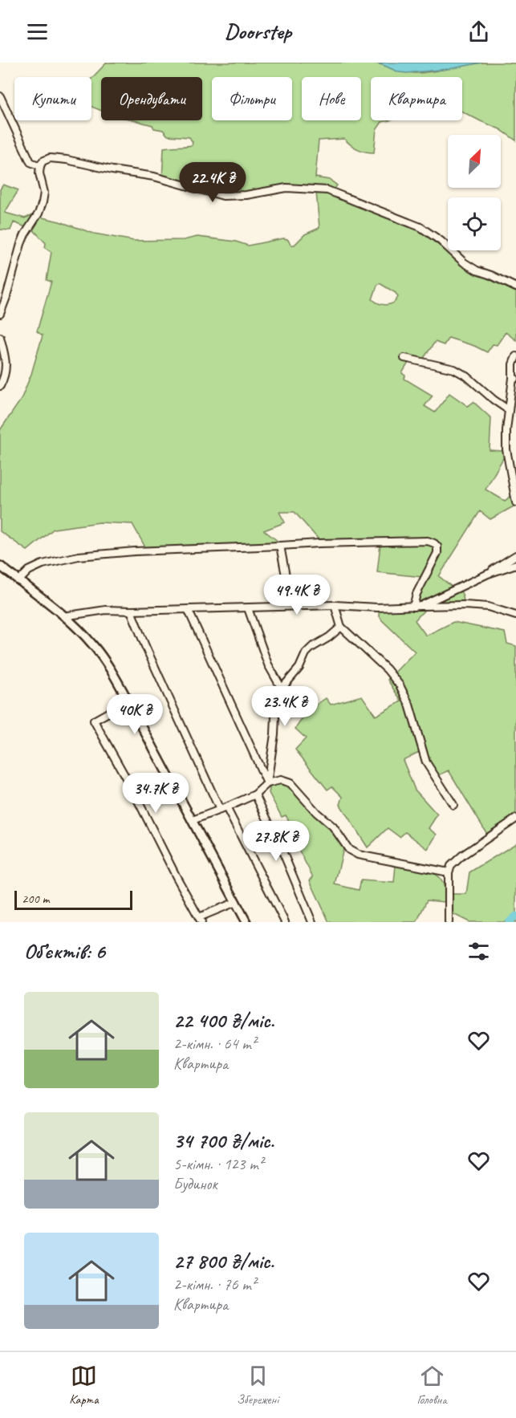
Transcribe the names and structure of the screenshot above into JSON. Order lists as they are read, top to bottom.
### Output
{
  "scale_bar": "200 m",
  "north": "top right",
  "page": {
    "header": "Doorstep",
    "chip": [
      "Купити",
      "Орендувати",
      "Фільтри",
      "Нове",
      "Квартира"
    ],
    "price": [
      "22.4K ₴",
      "49.4K ₴",
      "23.4K ₴",
      "40K ₴",
      "34.7K ₴",
      "27.8K ₴"
    ],
    "scale": "200 m",
    "heading": "Об’єктів: 6",
    "list": [
      {
        "name": "22 400 ₴/міс.",
        "note": "2-кімн. · 64 m² · Квартира"
      },
      {
        "name": "34 700 ₴/міс.",
        "note": "5-кімн. · 123 m² · Будинок"
      },
      {
        "name": "27 800 ₴/міс.",
        "note": "2-кімн. · 76 m² · Квартира"
      }
    ],
    "tabs": ["Карта", "Збережені", "Головна"]
  }
}
